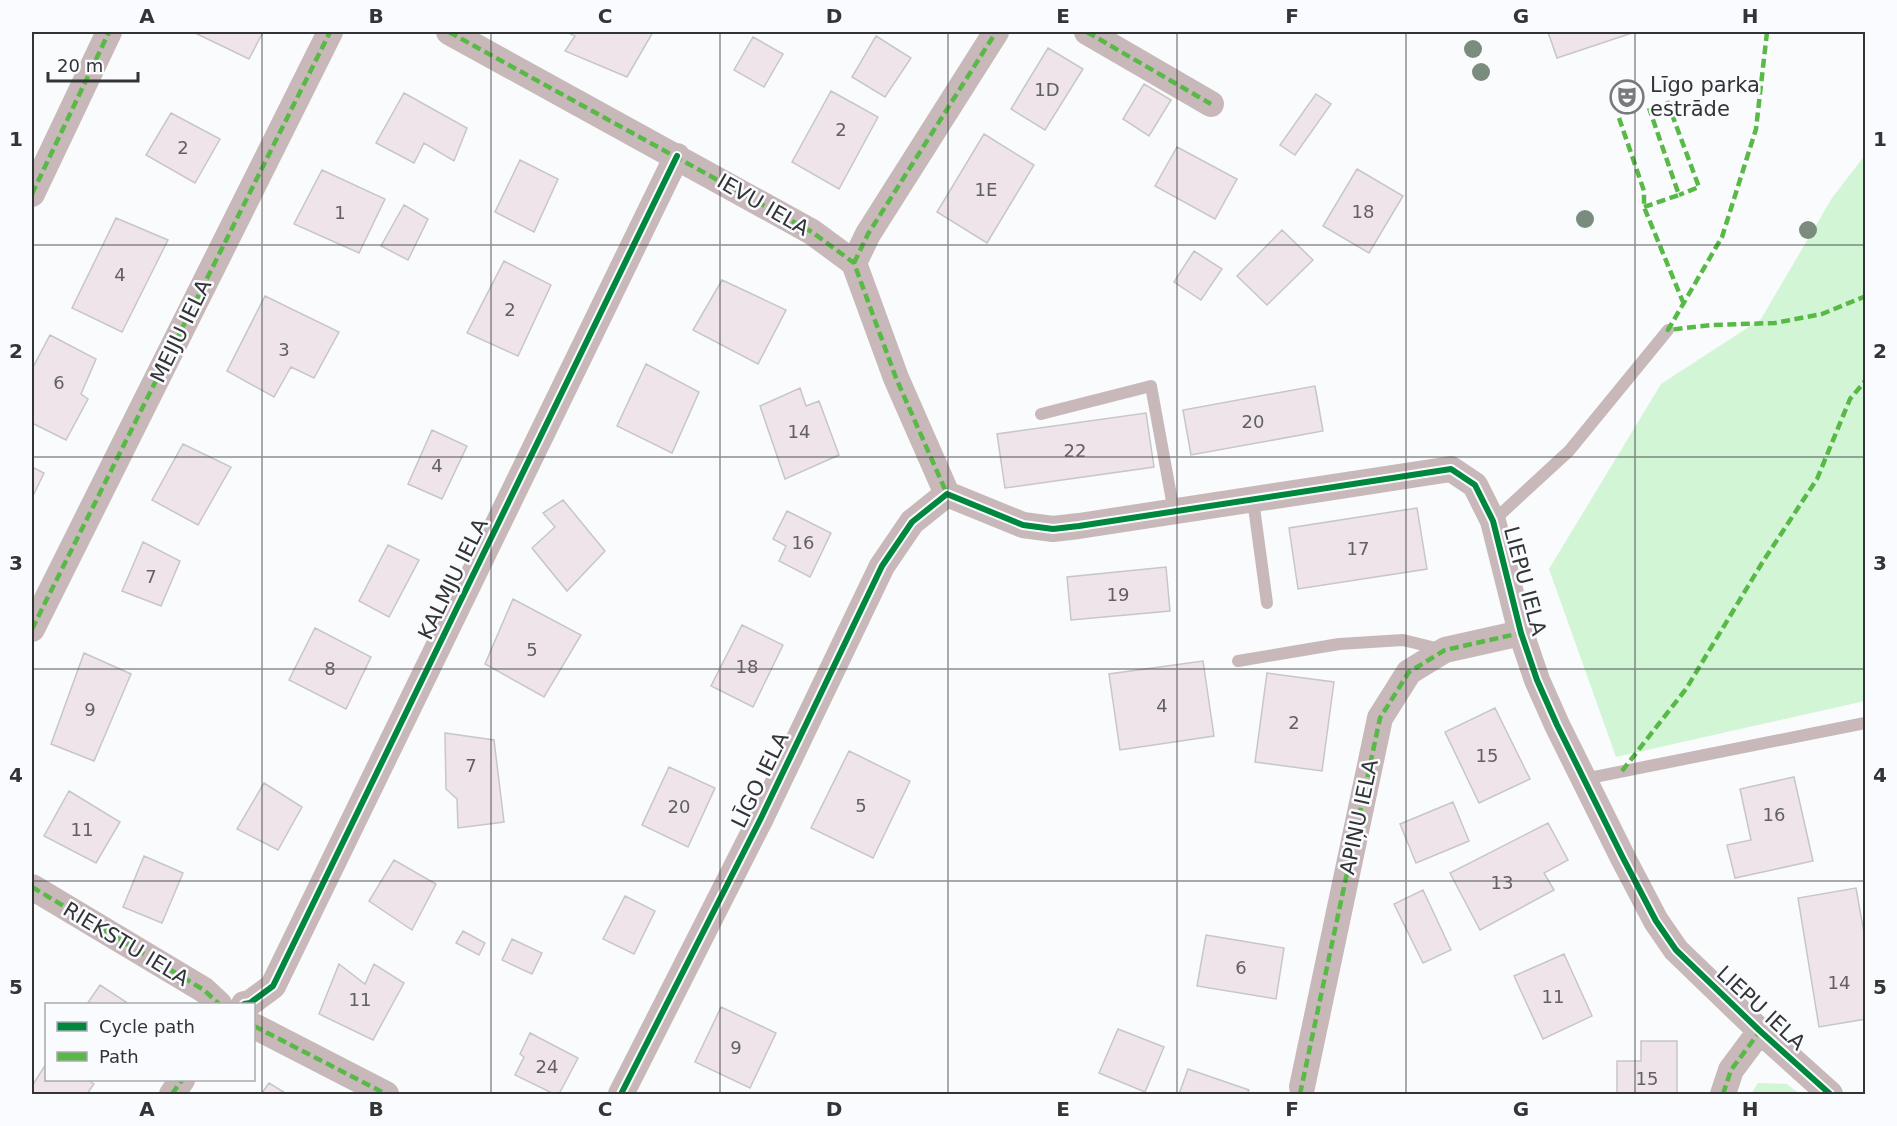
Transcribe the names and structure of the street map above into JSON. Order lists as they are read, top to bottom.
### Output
{
  "streets": {
    "street": [
      "IEVU IELA",
      "MEIJU IELA",
      "KALMJU IELA",
      "LIEPU IELA",
      "LĪGO IELA",
      "APIŅU IELA",
      "RIEKSTU IELA"
    ]
  },
  "crossings": [
    ["IEVU IELA", "KALMJU IELA"],
    ["LIEPU IELA", "LĪGO IELA"],
    ["LIEPU IELA", "APIŅU IELA"]
  ],
  "places": {
    "theatre": ["Līgo parka estrāde"]
  },
  "house_numbers": [
    "1D",
    "2",
    "2",
    "1E",
    "18",
    "1",
    "4",
    "2",
    "3",
    "6",
    "20",
    "14",
    "22",
    "4",
    "16",
    "17",
    "7",
    "19",
    "5",
    "18",
    "8",
    "4",
    "9",
    "2",
    "15",
    "7",
    "5",
    "20",
    "16",
    "11",
    "13",
    "6",
    "14",
    "11",
    "11",
    "9",
    "24",
    "15"
  ],
  "legend": ["Cycle path", "Path"],
  "scale_bar": "20 m",
  "grid": {
    "columns": [
      "A",
      "B",
      "C",
      "D",
      "E",
      "F",
      "G",
      "H"
    ],
    "rows": [
      "1",
      "2",
      "3",
      "4",
      "5"
    ]
  }
}
